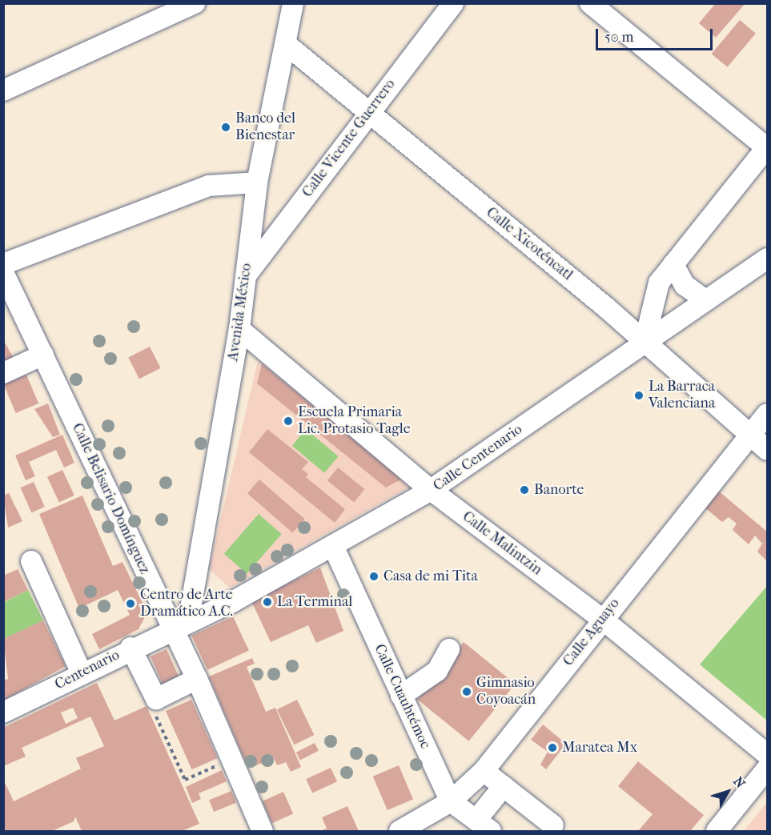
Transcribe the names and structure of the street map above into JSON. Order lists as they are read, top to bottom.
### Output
{
  "streets": {
    "street": [
      "Calle Vicente Guerrero",
      "Calle Xicoténcatl",
      "Avenida México",
      "Calle Centenario",
      "Calle Belisario Domínguez",
      "Calle Malintzin",
      "Calle Aguayo",
      "Centenario",
      "Calle Cuauhtémoc"
    ]
  },
  "crossings": [
    ["Calle Vicente Guerrero", "Calle Xicoténcatl"],
    ["Calle Vicente Guerrero", "Avenida México"],
    ["Calle Xicoténcatl", "Avenida México"],
    ["Calle Xicoténcatl", "Calle Centenario"],
    ["Calle Xicoténcatl", "Calle Aguayo"],
    ["Avenida México", "Calle Centenario"],
    ["Avenida México", "Calle Belisario Domínguez"],
    ["Avenida México", "Calle Malintzin"],
    ["Avenida México", "Centenario"],
    ["Calle Centenario", "Calle Belisario Domínguez"],
    ["Calle Centenario", "Calle Malintzin"],
    ["Calle Centenario", "Centenario"],
    ["Calle Centenario", "Calle Cuauhtémoc"],
    ["Calle Belisario Domínguez", "Centenario"],
    ["Calle Malintzin", "Calle Aguayo"],
    ["Calle Aguayo", "Calle Cuauhtémoc"]
  ],
  "places": [
    "Banco del Bienestar",
    "La Barraca Valenciana",
    "Escuela Primaria Lic. Protasio Tagle",
    "Banorte",
    "Casa de mi Tita",
    "La Terminal",
    "Centro de Arte Dramático A.C.",
    "Gimnasio Coyoacán",
    "Maratea Mx"
  ],
  "scale_bar": "50 m",
  "north": "top right"
}
